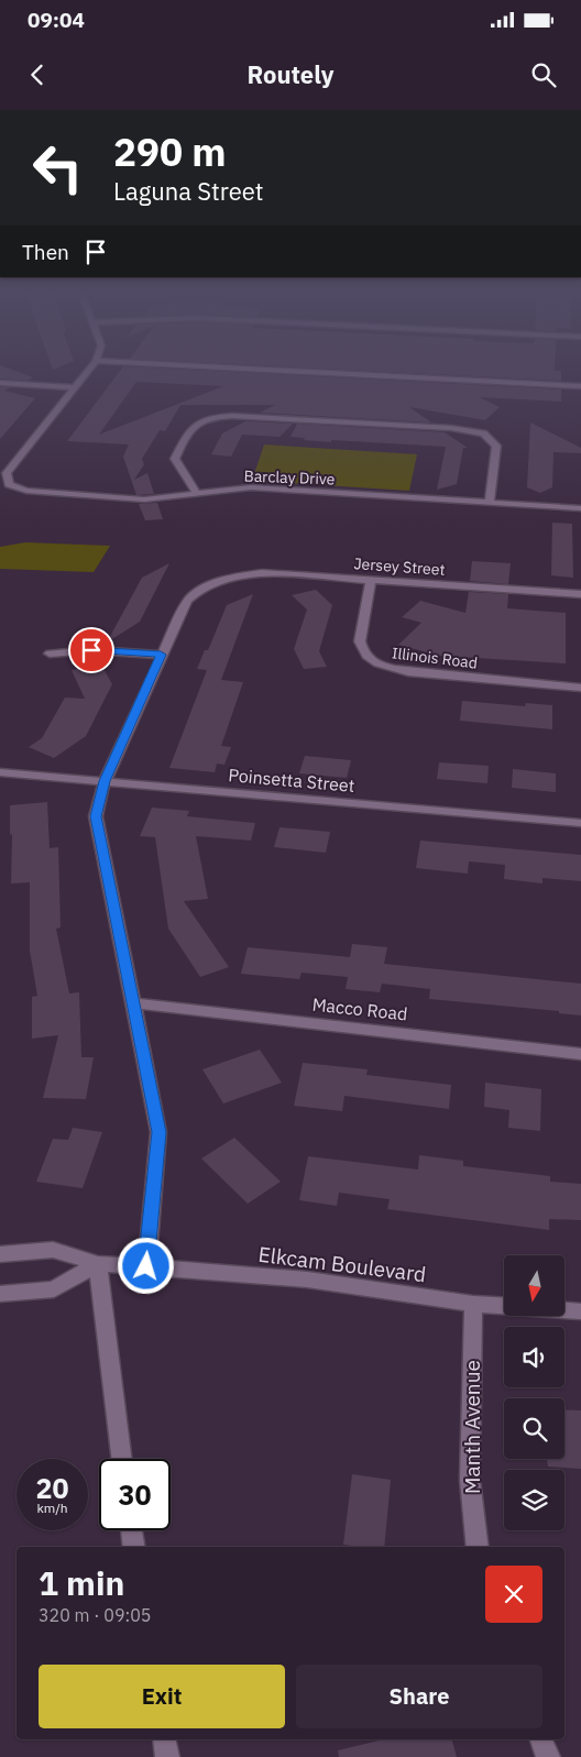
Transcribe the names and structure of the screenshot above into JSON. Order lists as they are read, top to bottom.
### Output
{
  "streets": {
    "street": [
      "Barclay Drive",
      "Jersey Street",
      "Illinois Road",
      "Poinsetta Street",
      "Macco Road",
      "Elkcam Boulevard",
      "Manth Avenue"
    ]
  },
  "crossings": [
    ["Jersey Street", "Illinois Road"],
    ["Jersey Street", "Poinsetta Street"],
    ["Jersey Street", "Macco Road"],
    ["Jersey Street", "Elkcam Boulevard"],
    ["Elkcam Boulevard", "Manth Avenue"]
  ],
  "north": "bottom",
  "page": {
    "status": "09:04",
    "header": "Routely",
    "turn": ["290 m", "Laguna Street"],
    "then": "Then",
    "speed": "20 km/h",
    "limit": "30",
    "heading": ["1 min", "320 m · 09:05"],
    "buttons": ["Exit", "Share"]
  }
}
